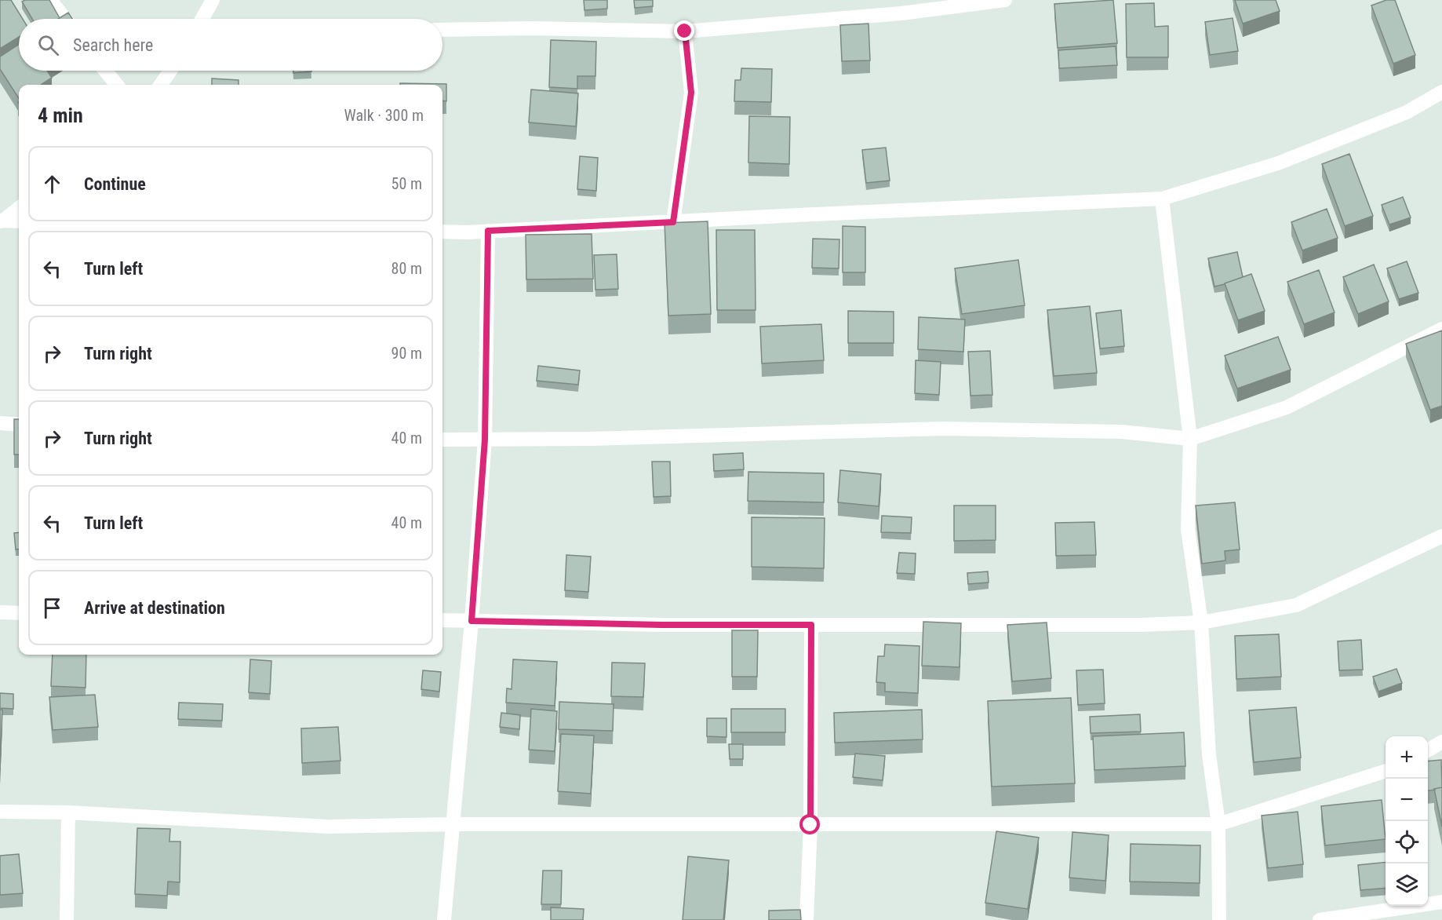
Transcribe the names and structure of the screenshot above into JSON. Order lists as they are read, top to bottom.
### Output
{
  "page": {
    "search": "Search here",
    "heading": ["4 min", "Walk · 300 m"],
    "list": [
      ["Continue", "50 m"],
      ["Turn left", "80 m"],
      ["Turn right", "90 m"],
      ["Turn right", "40 m"],
      ["Turn left", "40 m"],
      "Arrive at destination"
    ],
    "map_buttons": ["+", "−"]
  }
}
